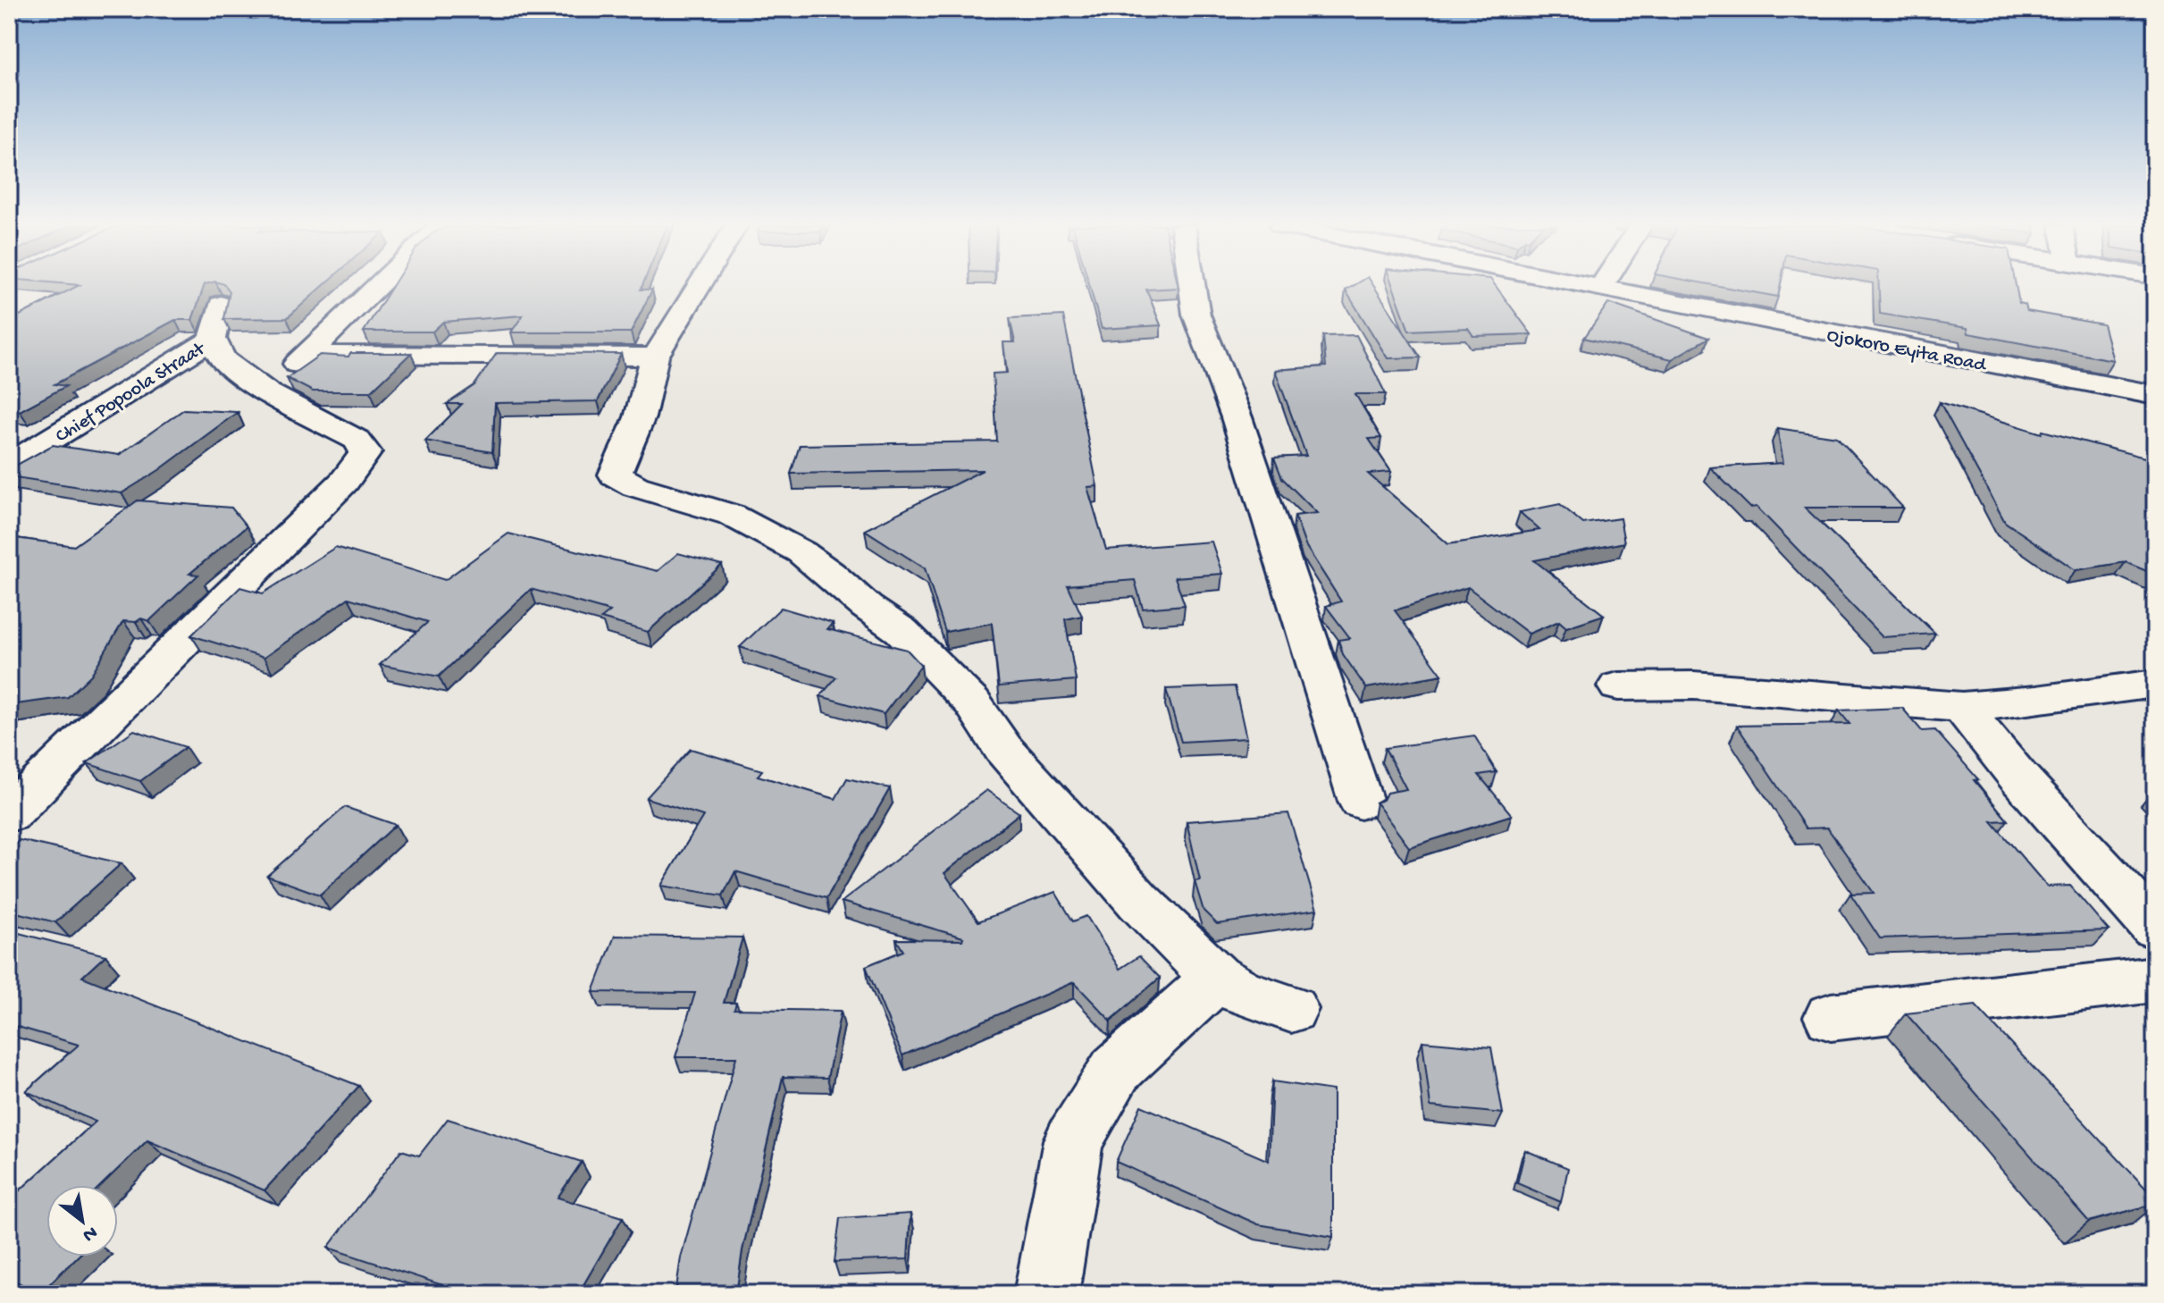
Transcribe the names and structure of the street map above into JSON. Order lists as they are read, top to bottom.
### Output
{
  "streets": {
    "street": ["Ojokoro Eyita Road", "Chief Popoola Straat"]
  },
  "north": "bottom right"
}
